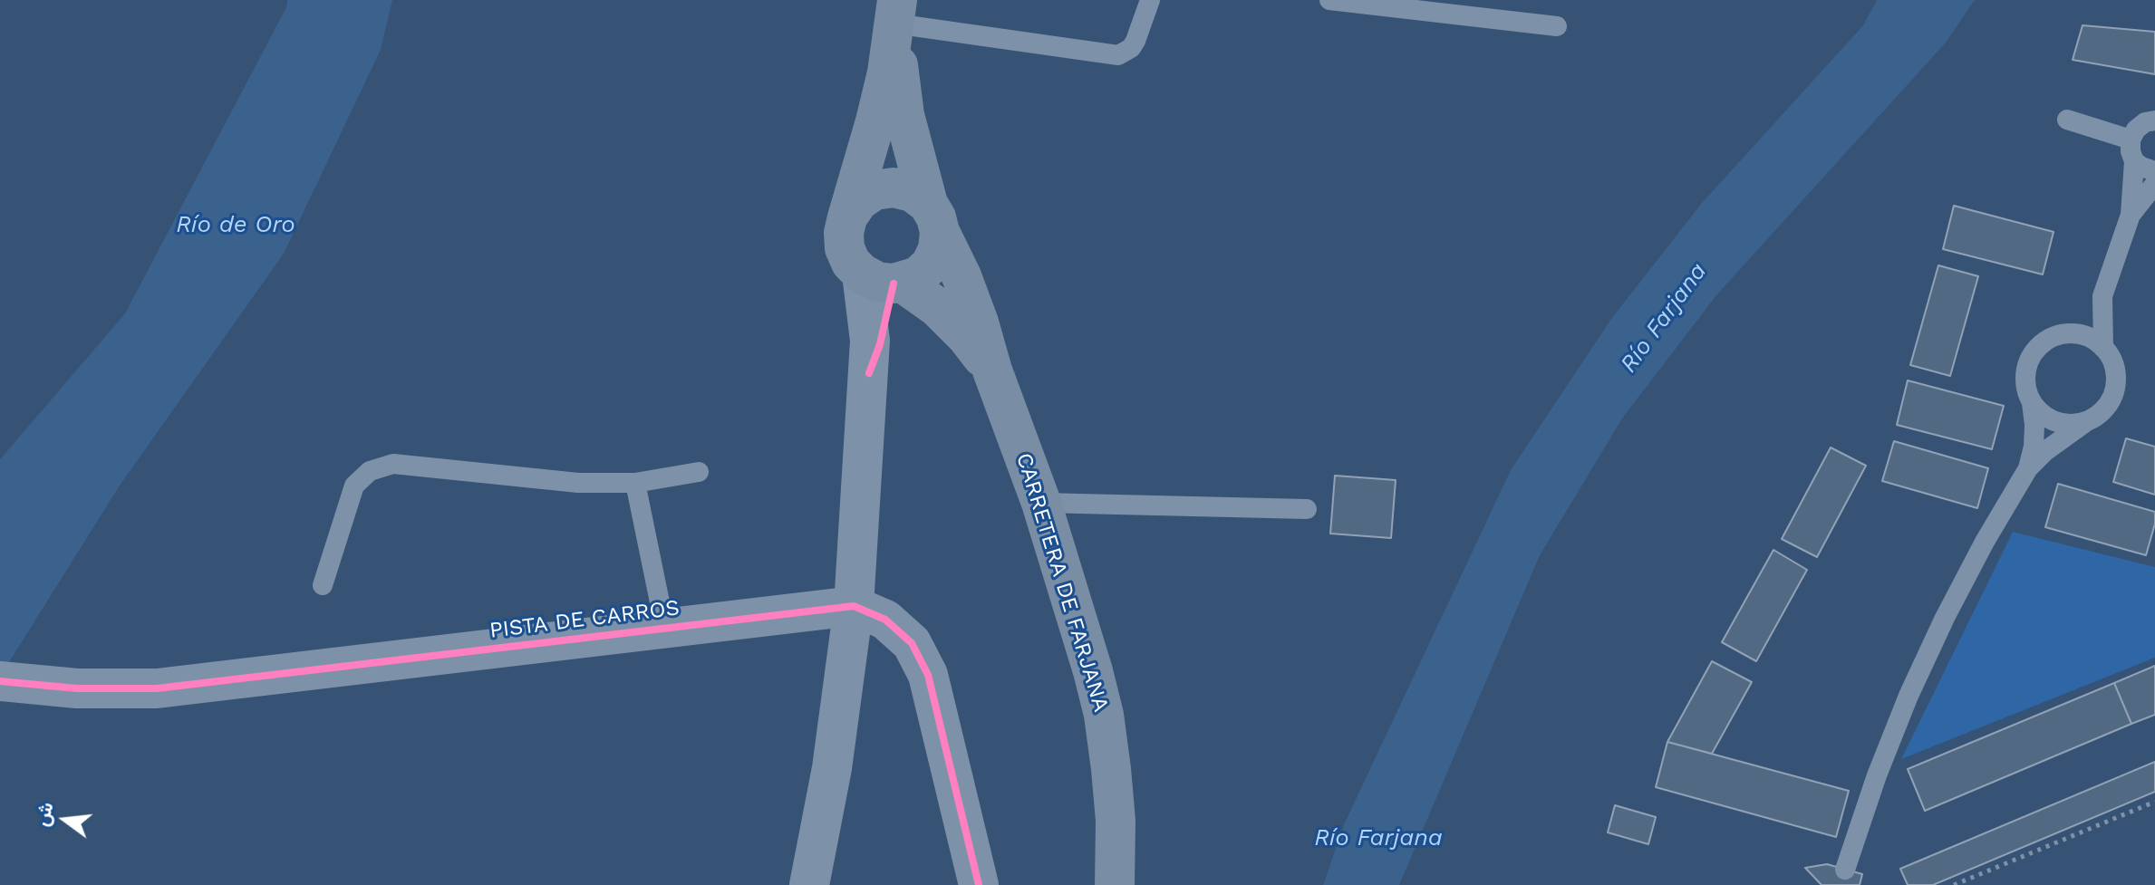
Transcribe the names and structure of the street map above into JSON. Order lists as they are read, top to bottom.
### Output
{
  "streets": {
    "main road": ["CARRETERA DE FARJANA"],
    "street": ["PISTA DE CARROS"]
  },
  "water": ["Río de Oro", "Río Farjana"],
  "north": "left"
}
